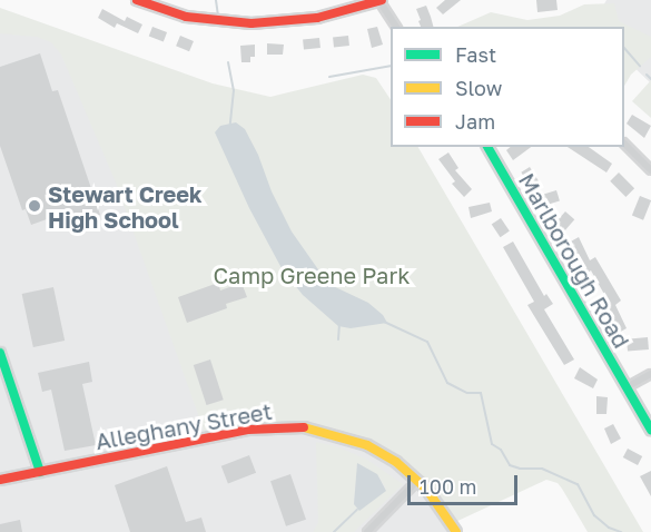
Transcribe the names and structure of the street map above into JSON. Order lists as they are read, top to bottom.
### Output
{
  "streets": {
    "street": ["Marlborough Road", "Alleghany Street"]
  },
  "parks": ["Camp Greene Park"],
  "places": ["Stewart Creek High School"],
  "legend": ["Fast", "Slow", "Jam"],
  "scale_bar": "100 m"
}
